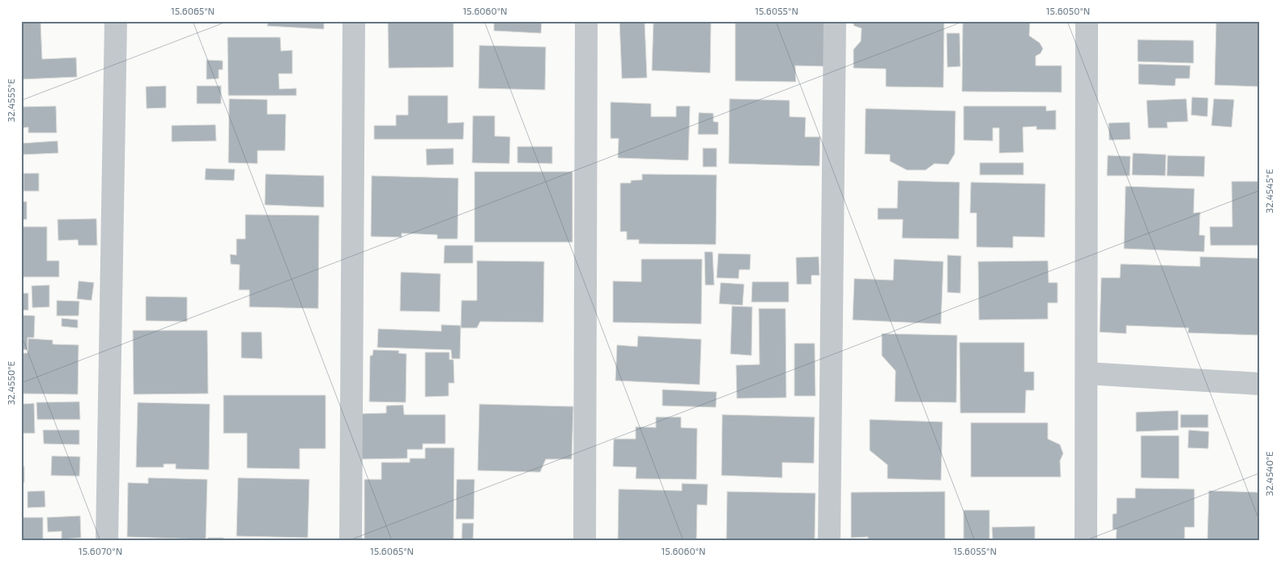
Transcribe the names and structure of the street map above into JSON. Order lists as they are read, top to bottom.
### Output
{
  "coordinates": [
    "15.6065°N",
    "15.6060°N",
    "15.6055°N",
    "15.6050°N",
    "32.4555°E",
    "32.4545°E",
    "32.4550°E",
    "32.4540°E",
    "15.6070°N"
  ]
}
